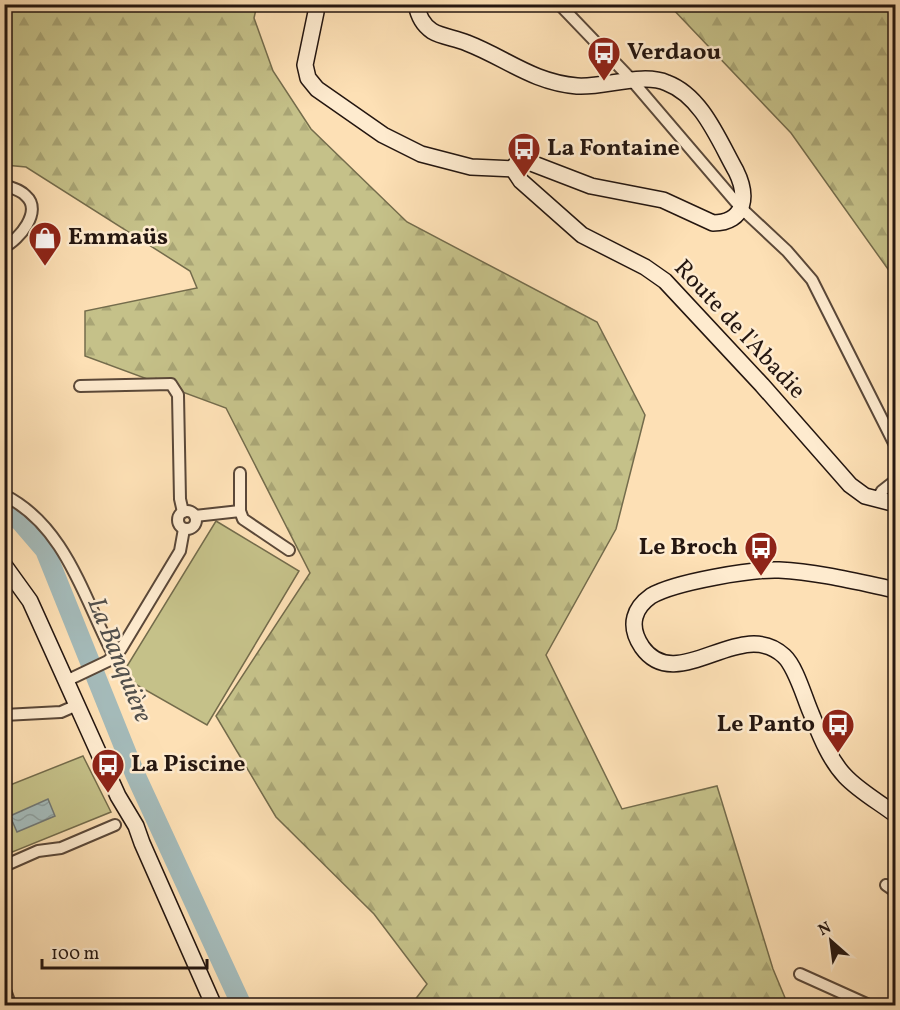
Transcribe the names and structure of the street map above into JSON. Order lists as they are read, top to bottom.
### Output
{
  "streets": {
    "street": ["Route de l'Abadie"]
  },
  "water": ["La Banquière"],
  "places": {
    "bus stop": [
      "Verdaou",
      "La Fontaine",
      "Le Broch",
      "Le Panto",
      "La Piscine"
    ],
    "shop": ["Emmaüs"]
  },
  "scale_bar": "100 m",
  "north": "top left"
}
